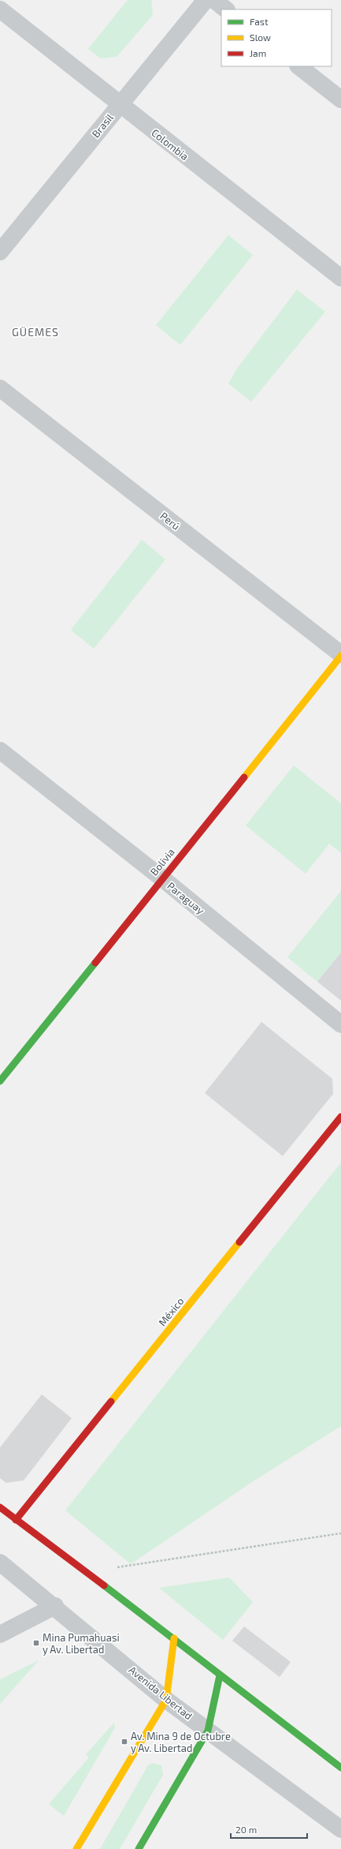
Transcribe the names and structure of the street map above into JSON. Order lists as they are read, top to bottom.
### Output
{
  "streets": {
    "street": [
      "Brasil",
      "Colombia",
      "Perú",
      "Bolivia",
      "Paraguay",
      "México",
      "Avenida Libertad"
    ]
  },
  "crossings": [
    ["Brasil", "Colombia"],
    ["Perú", "Bolivia"],
    ["Bolivia", "Paraguay"]
  ],
  "districts": ["GÜEMES"],
  "places": {
    "transit": ["Mina Pumahuasi y Av. Libertad", "Av. Mina 9 de Octubre y Av. Libertad"]
  },
  "legend": ["Fast", "Slow", "Jam"],
  "scale_bar": "20 m"
}
